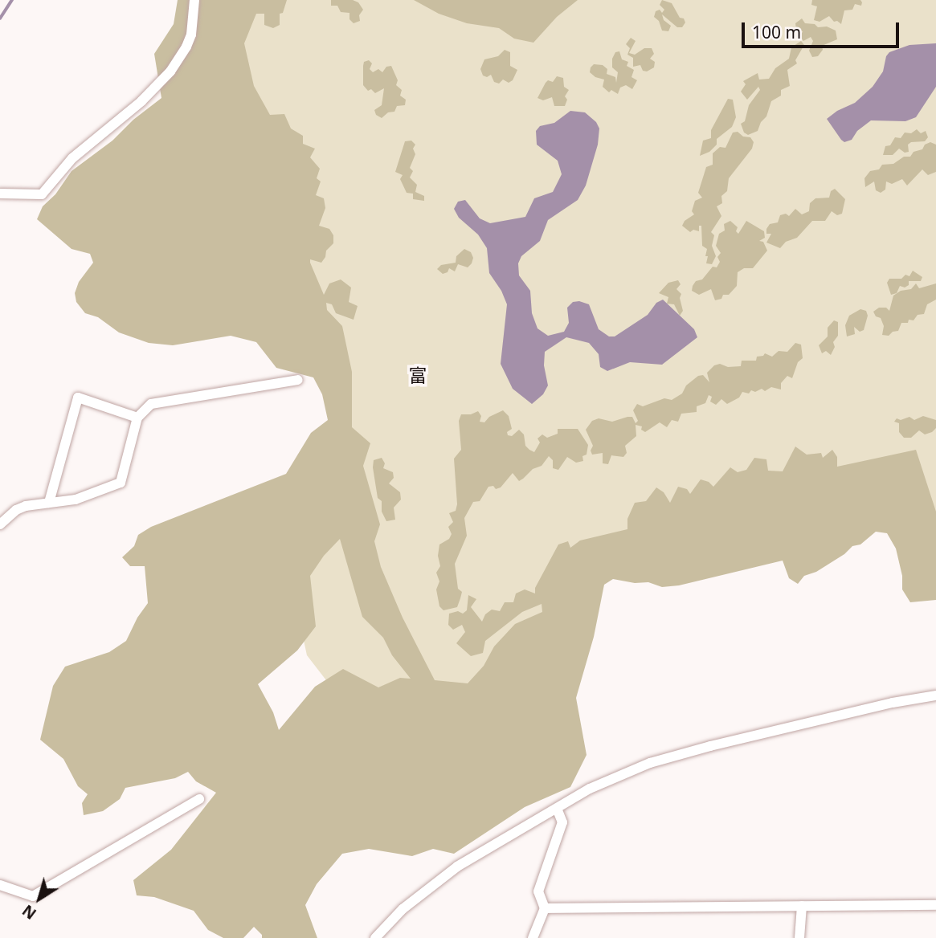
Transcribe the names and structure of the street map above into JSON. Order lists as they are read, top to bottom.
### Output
{
  "districts": ["富"],
  "scale_bar": "100 m",
  "north": "bottom left"
}
